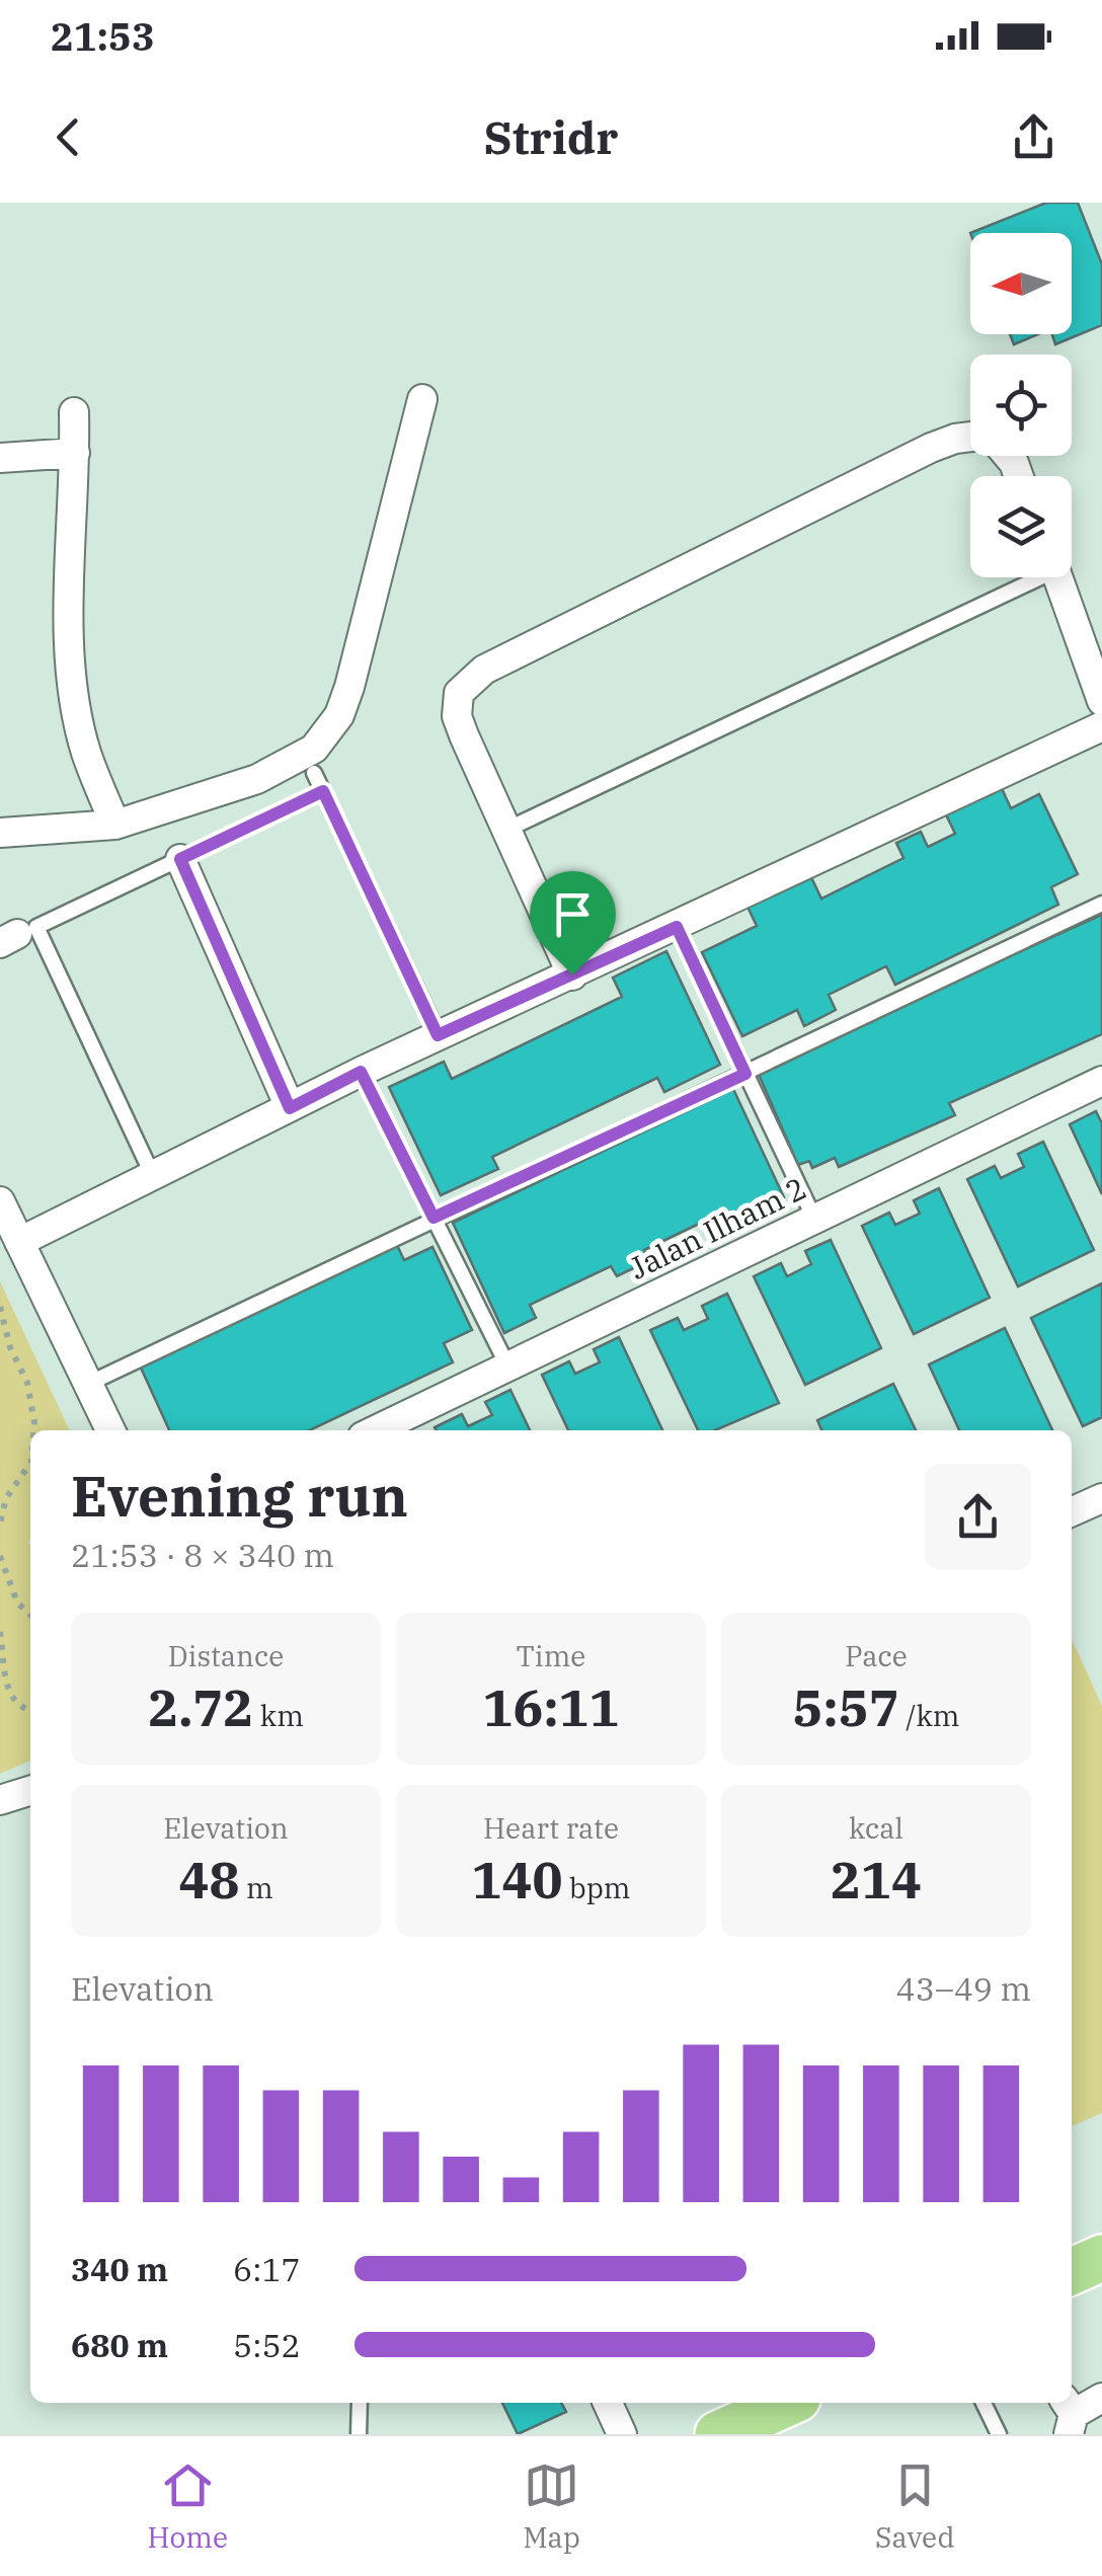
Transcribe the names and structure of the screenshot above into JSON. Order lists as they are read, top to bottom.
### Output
{
  "streets": {
    "street": ["Jalan Ilham 2"]
  },
  "north": "left",
  "page": {
    "status": "21:53",
    "header": "Stridr",
    "heading": ["Evening run", "21:53 · 8 × 340 m"],
    "stats": [
      ["Distance", "2.72 km"],
      ["Time", "16:11"],
      ["Pace", "5:57 /km"],
      ["Elevation", "48 m"],
      ["Heart rate", "140 bpm"],
      ["kcal", "214"]
    ],
    "chart": ["Elevation", "43–49 m"],
    "list": [
      {
        "name": "340 m",
        "note": "6:17"
      },
      {
        "name": "680 m",
        "note": "5:52"
      }
    ],
    "tabs": ["Home", "Map", "Saved"]
  }
}
